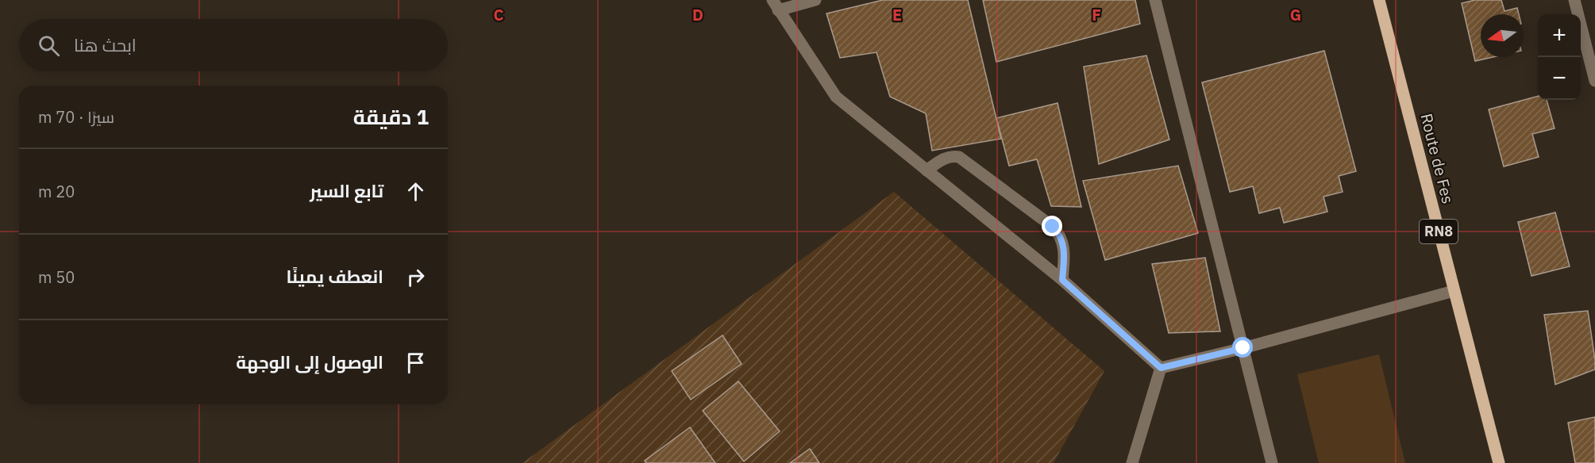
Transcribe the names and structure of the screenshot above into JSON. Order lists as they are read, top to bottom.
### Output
{
  "streets": {
    "main road": ["Route de Fes", "RN8"]
  },
  "north": "left",
  "page": {
    "map_buttons": ["+", "−"],
    "search": "ابحث هنا",
    "heading": ["1 دقيقة", "سيرًا · 70 m"],
    "list": [
      ["تابع السير", "20 m"],
      ["انعطف يمينًا", "50 m"],
      "الوصول إلى الوجهة"
    ]
  },
  "grid": {
    "columns": [
      "C",
      "D",
      "E",
      "F",
      "G"
    ]
  }
}
